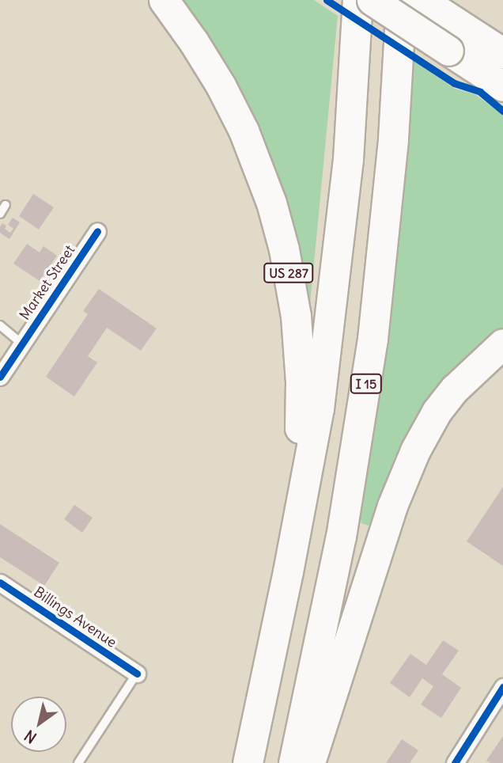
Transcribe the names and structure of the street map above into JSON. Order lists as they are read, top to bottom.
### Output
{
  "streets": {
    "highway": ["US 287", "I 15"],
    "street": ["Market Street", "Billings Avenue"]
  },
  "north": "bottom left"
}
